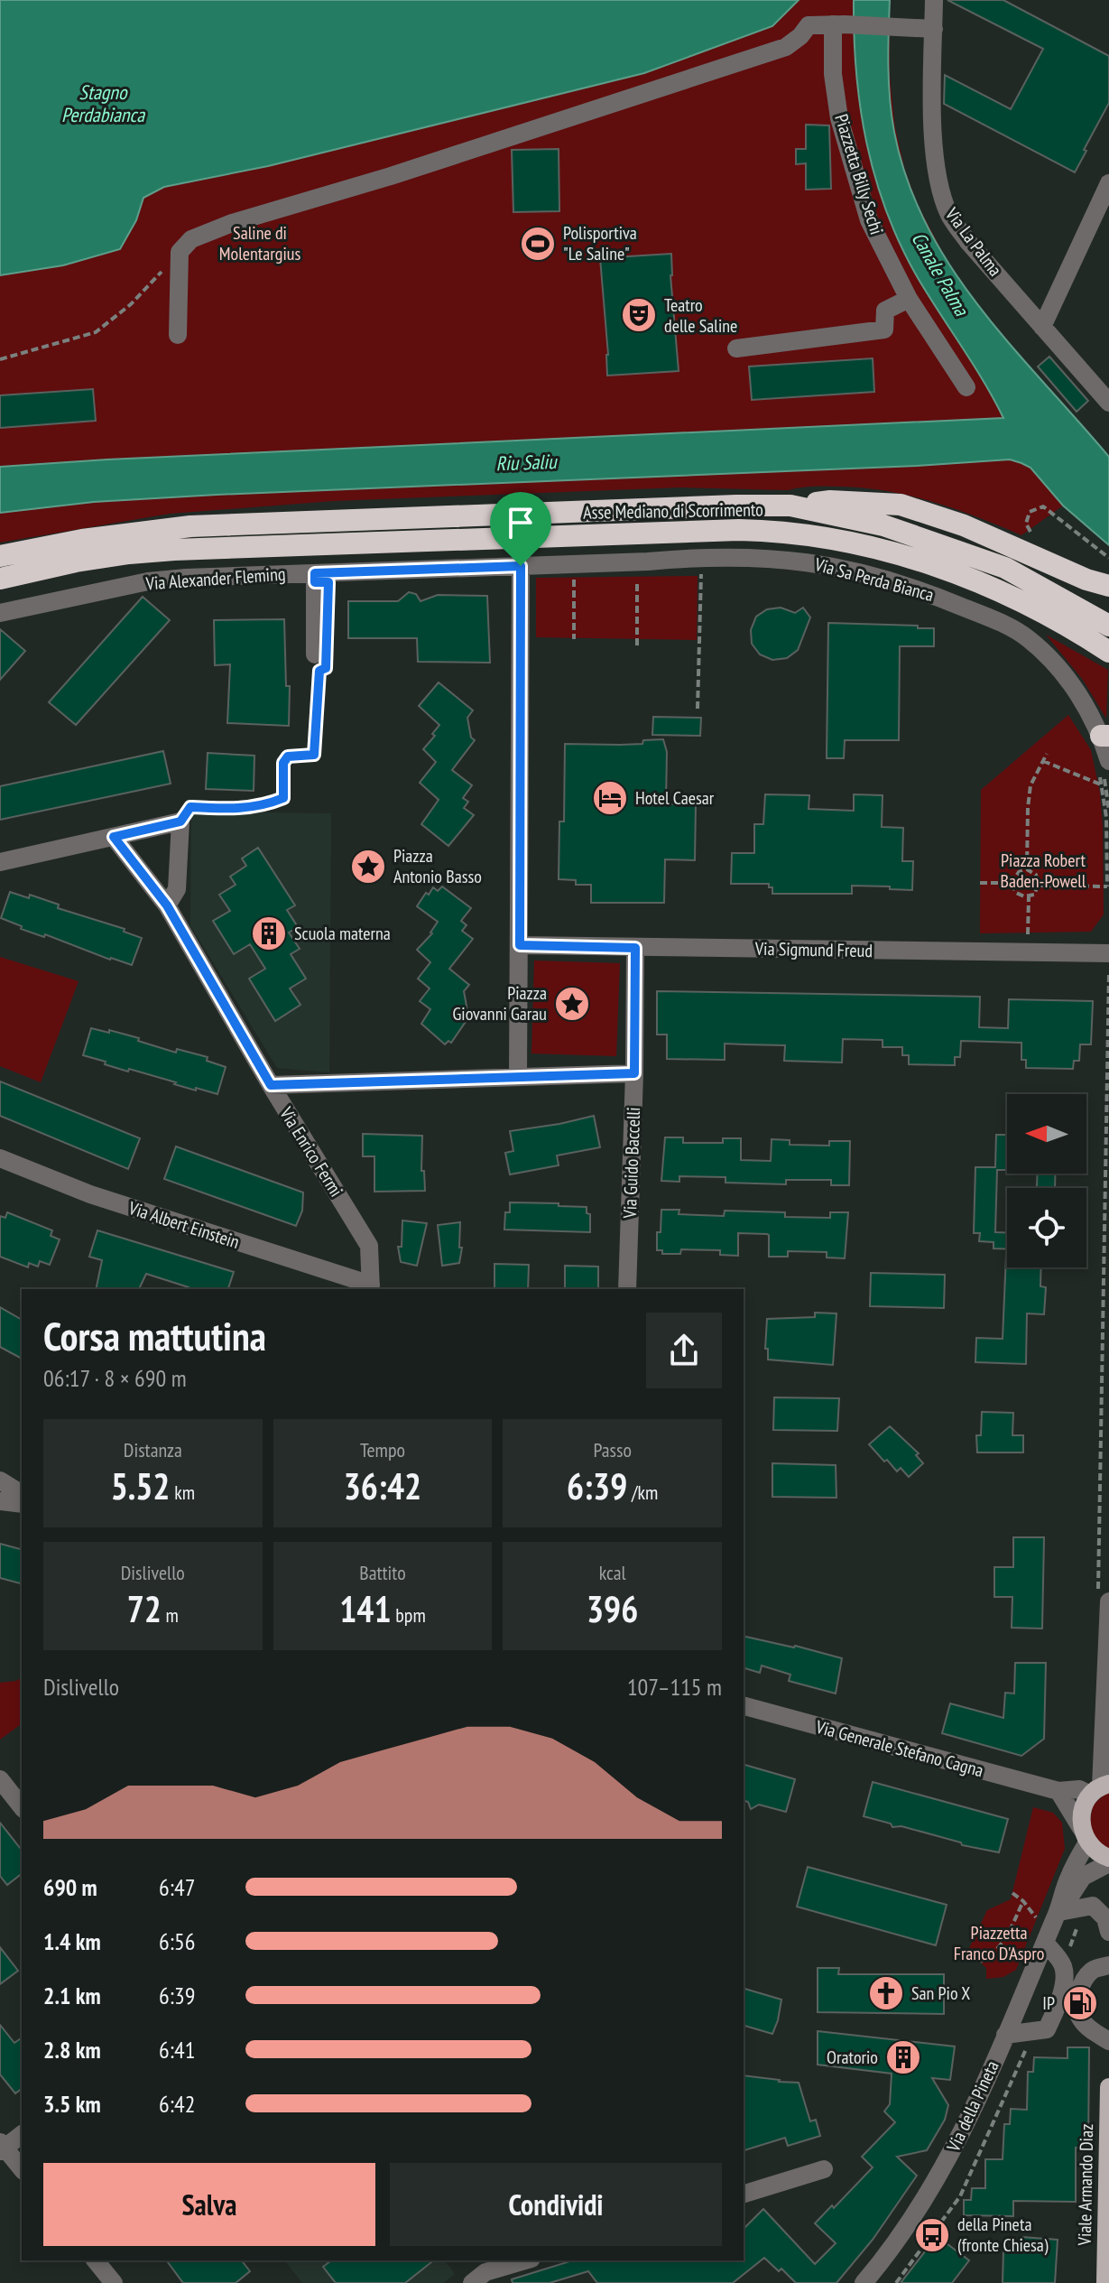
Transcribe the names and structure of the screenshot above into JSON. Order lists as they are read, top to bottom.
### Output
{
  "streets": {
    "highway": ["Asse Mediano di Scorrimento"],
    "main road": ["Viale Armando Diaz"],
    "street": [
      "Piazzetta Billy Sechi",
      "Via La Palma",
      "Via Alexander Fleming",
      "Via Sa Perda Bianca",
      "Via Sigmund Freud",
      "Via Enrico Fermi",
      "Via Guido Baccelli",
      "Via Albert Einstein",
      "Via Generale Stefano Cagna",
      "Via della Pineta"
    ]
  },
  "crossings": [
    ["Via Alexander Fleming", "Via Sa Perda Bianca"],
    ["Via Sigmund Freud", "Via Guido Baccelli"],
    ["Via Enrico Fermi", "Via Albert Einstein"]
  ],
  "water": ["Stagno Perdabianca", "Canale Palma", "Riu Saliu"],
  "parks": ["Saline di Molentargius", "Piazza Robert Baden-Powell", "Piazzetta Franco D'Aspro"],
  "places": {
    "sports": ["Polisportiva \"Le Saline\""],
    "theatre": ["Teatro delle Saline"],
    "hotel": ["Hotel Caesar"],
    "place": ["Piazza Antonio Basso", "Piazza Giovanni Garau"],
    "building": ["Scuola materna", "Oratorio"],
    "church": ["San Pio X"],
    "fuel station": ["IP"],
    "bus stop": ["della Pineta (fronte Chiesa)"]
  },
  "north": "left",
  "page": {
    "heading": ["Corsa mattutina", "06:17 · 8 × 690 m"],
    "stats": [
      ["Distanza", "5.52 km"],
      ["Tempo", "36:42"],
      ["Passo", "6:39 /km"],
      ["Dislivello", "72 m"],
      ["Battito", "141 bpm"],
      ["kcal", "396"]
    ],
    "chart": ["Dislivello", "107–115 m"],
    "list": [
      {
        "name": "690 m",
        "note": "6:47"
      },
      {
        "name": "1.4 km",
        "note": "6:56"
      },
      {
        "name": "2.1 km",
        "note": "6:39"
      },
      {
        "name": "2.8 km",
        "note": "6:41"
      },
      {
        "name": "3.5 km",
        "note": "6:42"
      }
    ],
    "buttons": ["Salva", "Condividi"]
  }
}
